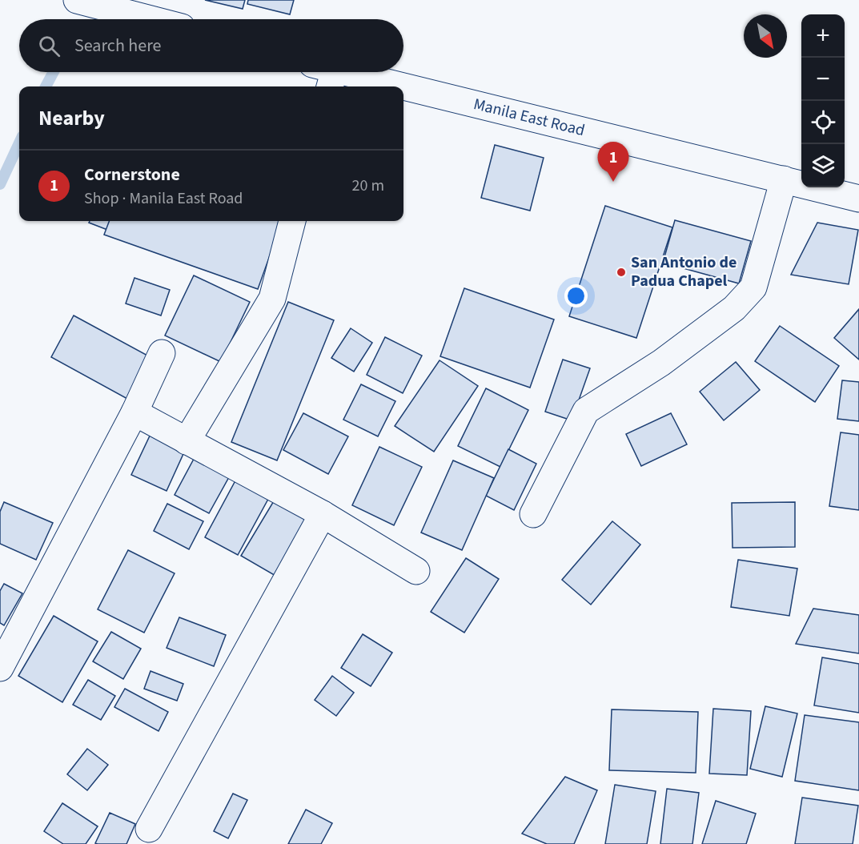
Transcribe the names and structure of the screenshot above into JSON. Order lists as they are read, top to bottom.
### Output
{
  "streets": {
    "street": ["Manila East Road"]
  },
  "places": ["San Antonio de Padua Chapel"],
  "north": "bottom right",
  "page": {
    "map_buttons": ["+", "−"],
    "search": "Search here",
    "heading": "Nearby",
    "pins": "1",
    "list": [
      {
        "mark": "1",
        "name": "Cornerstone",
        "note": "Shop · Manila East Road",
        "value": "20 m"
      }
    ]
  }
}
